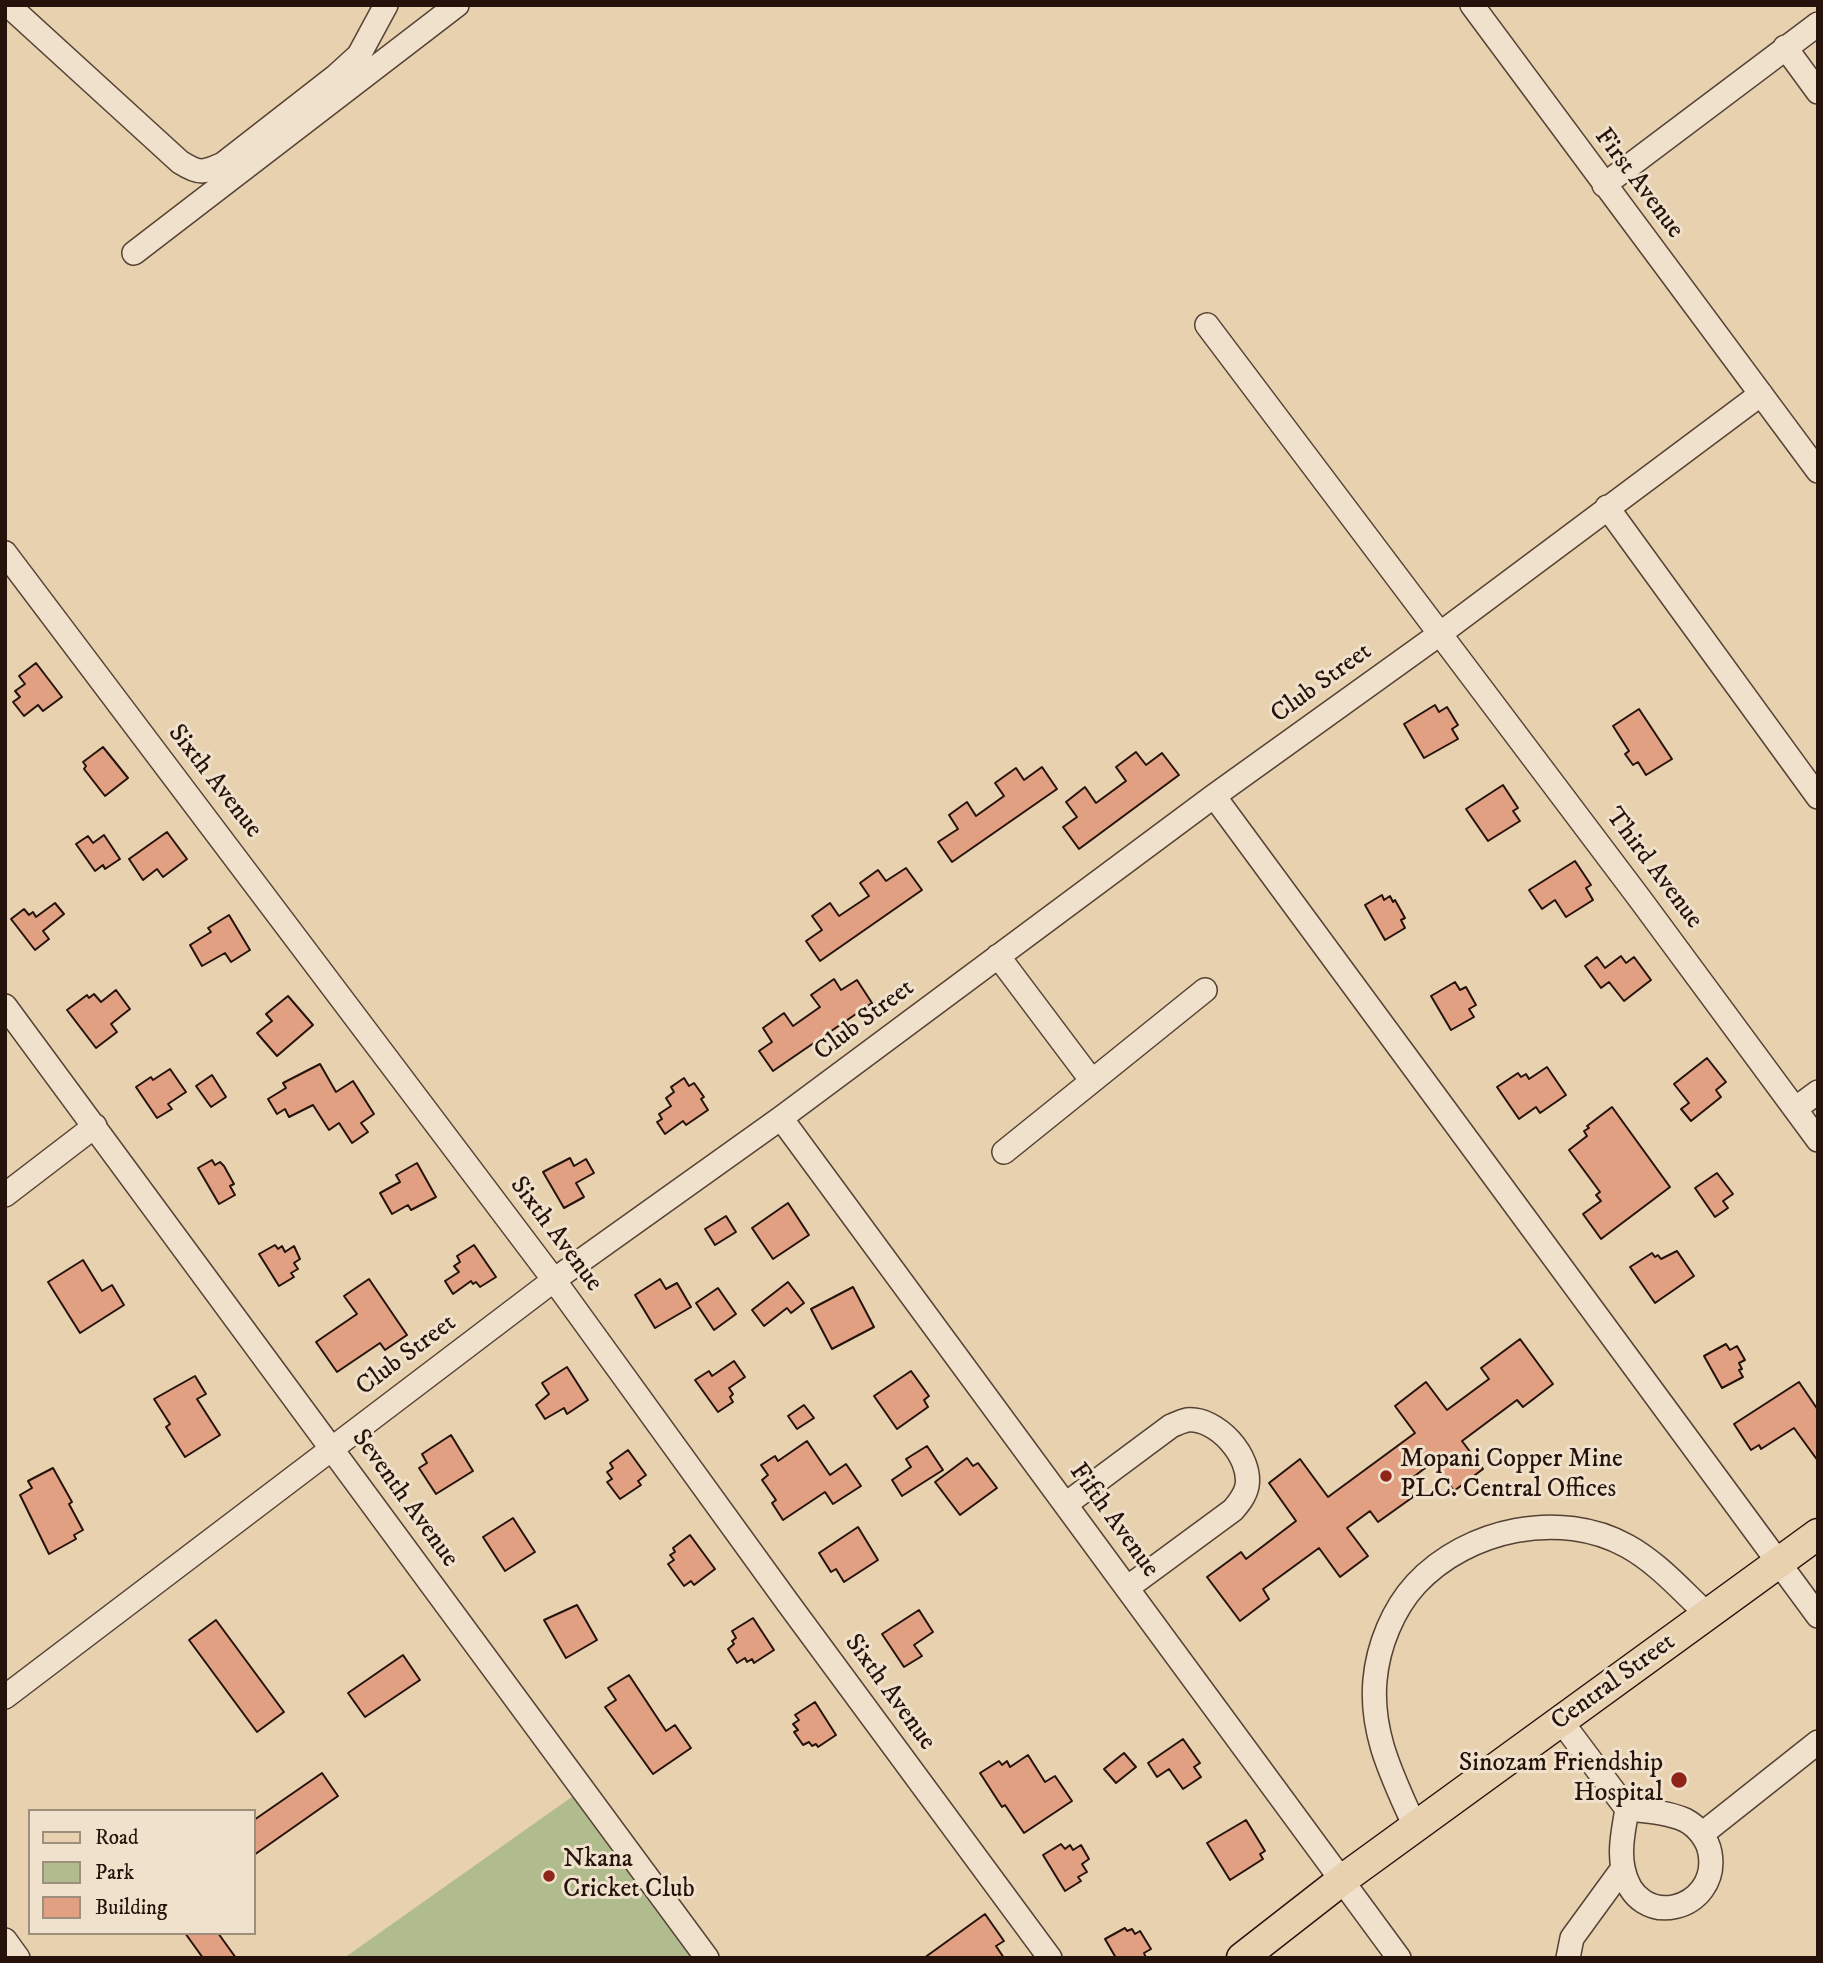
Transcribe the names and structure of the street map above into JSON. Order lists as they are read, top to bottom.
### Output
{
  "streets": {
    "main road": ["Central Street"],
    "street": [
      "First Avenue",
      "Club Street",
      "Sixth Avenue",
      "Third Avenue",
      "Seventh Avenue",
      "Fifth Avenue"
    ]
  },
  "crossings": [
    ["First Avenue", "Club Street"],
    ["Club Street", "Sixth Avenue"],
    ["Club Street", "Third Avenue"],
    ["Club Street", "Seventh Avenue"],
    ["Club Street", "Fifth Avenue"],
    ["Fifth Avenue", "Central Street"]
  ],
  "places": ["Mopani Copper Mine PLC. Central Offices", "Sinozam Friendship Hospital", "Nkana Cricket Club"],
  "legend": ["Road", "Park", "Building"]
}
